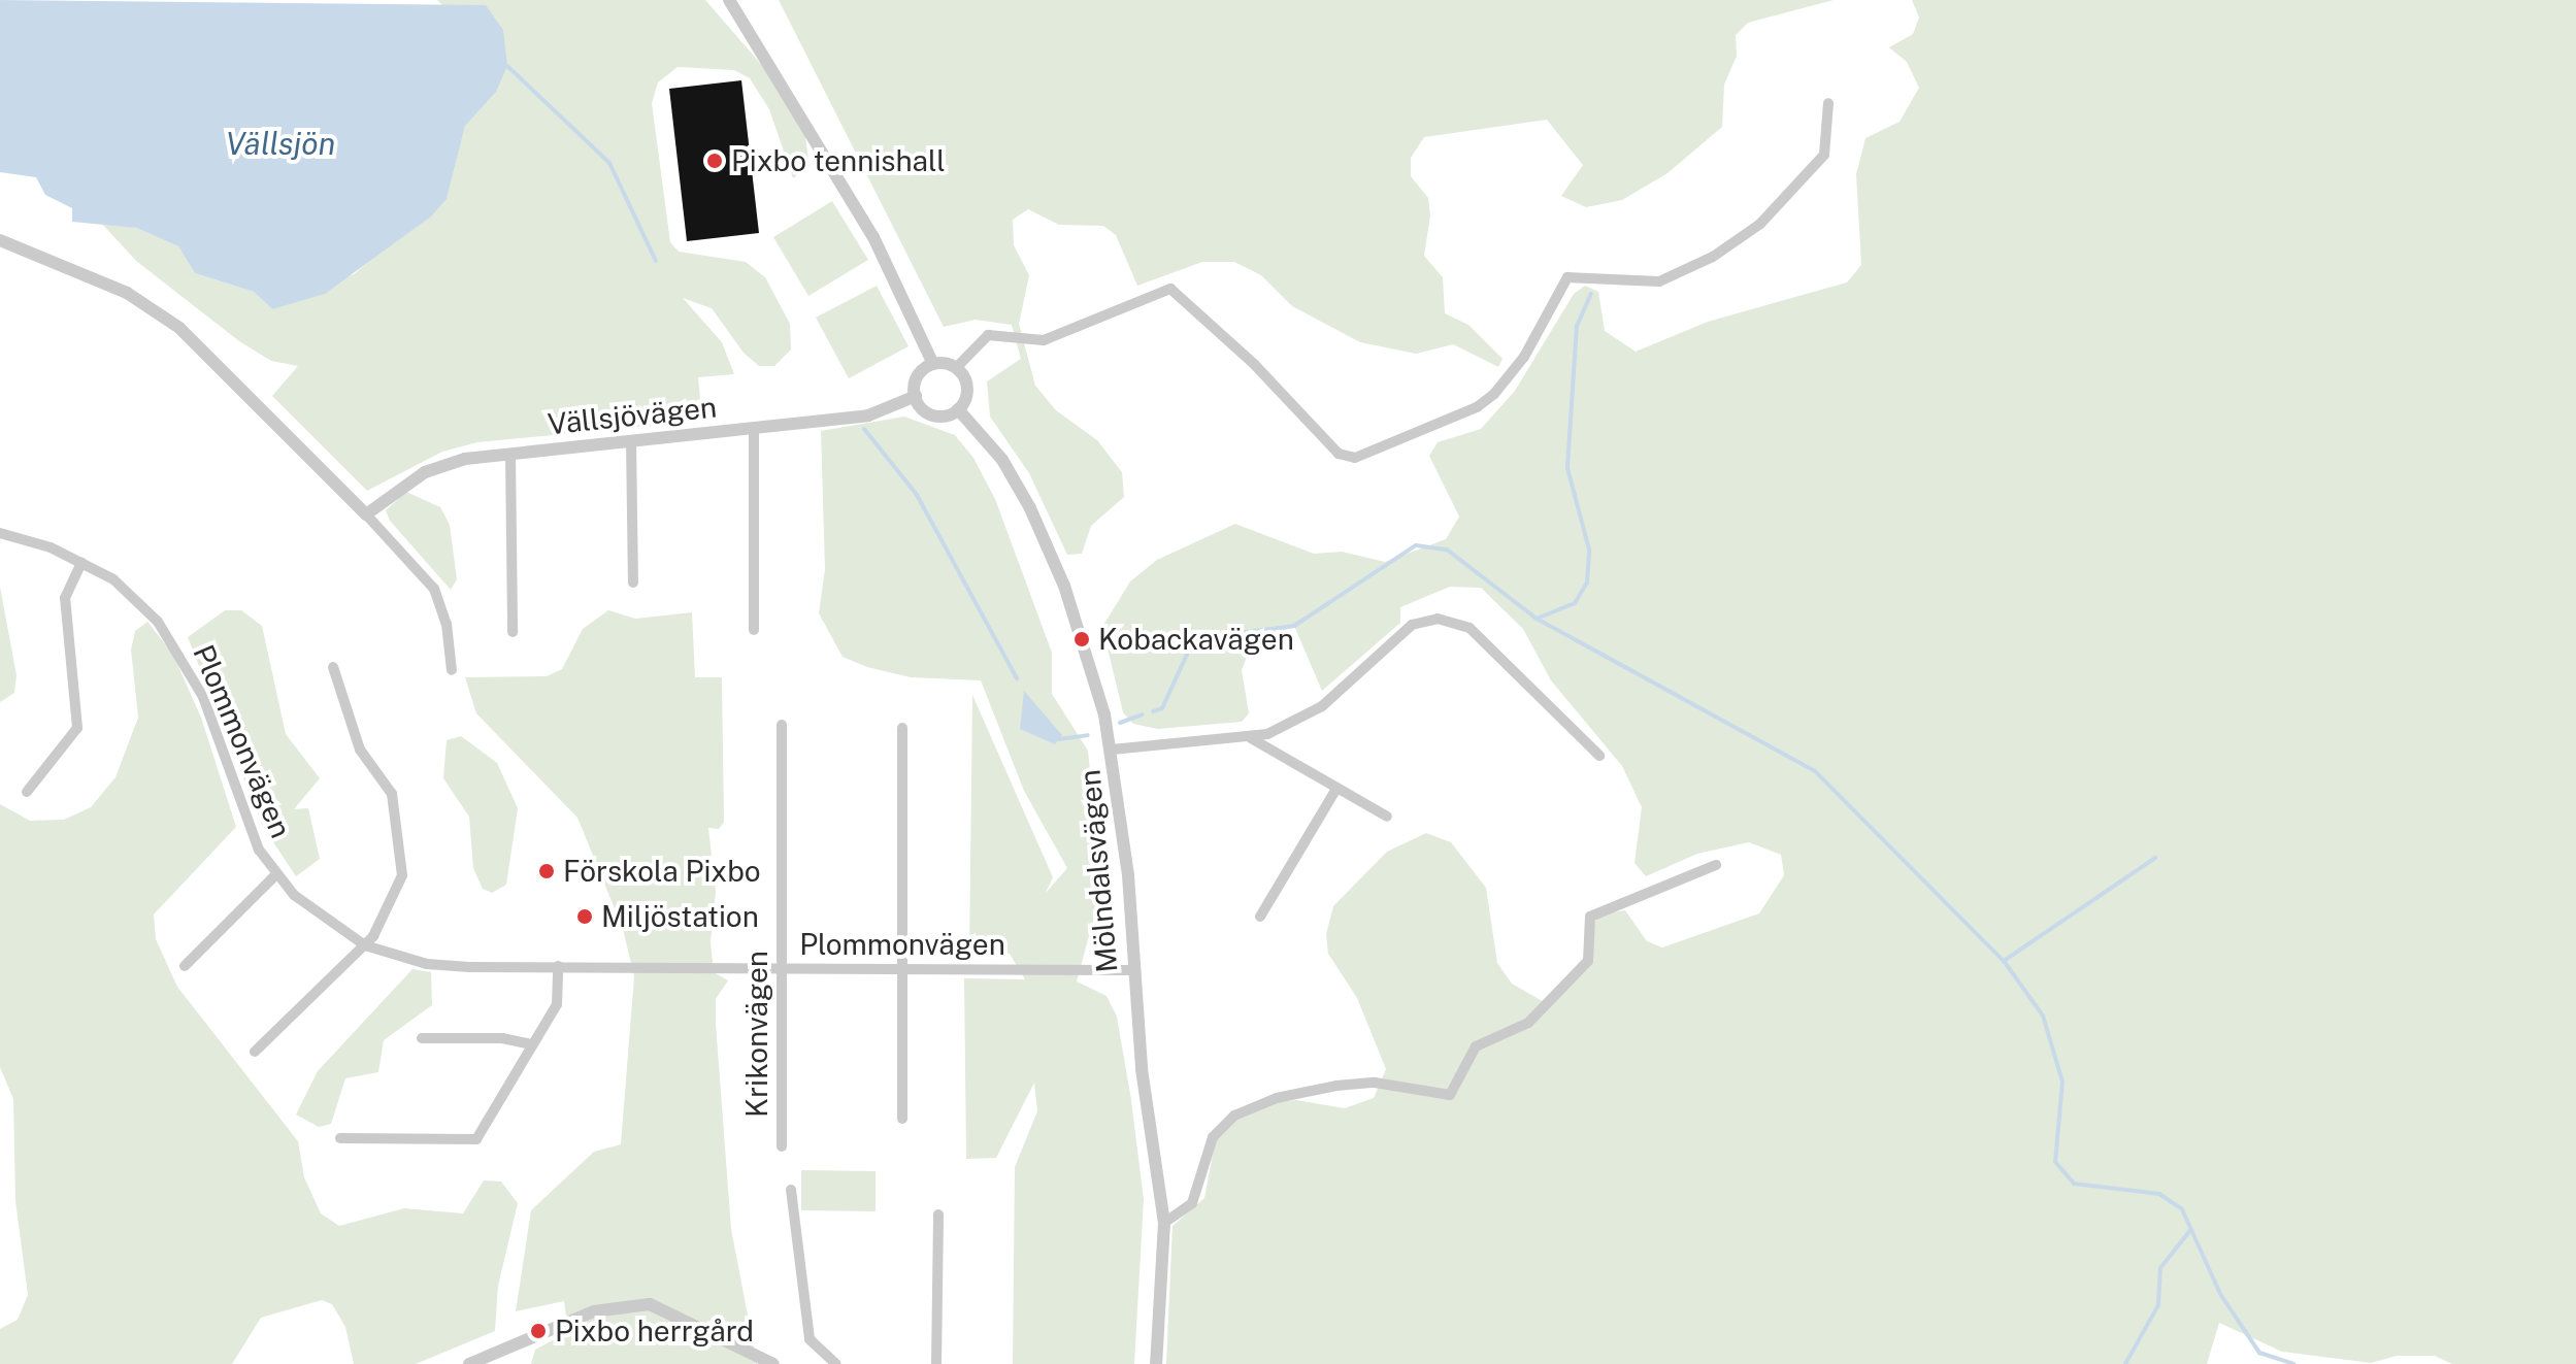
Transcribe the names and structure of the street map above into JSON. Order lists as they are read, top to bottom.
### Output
{
  "streets": {
    "street": [
      "Vällsjövägen",
      "Plommonvägen",
      "Mölndalsvägen",
      "Krikonvägen"
    ]
  },
  "crossings": [
    ["Vällsjövägen", "Mölndalsvägen"],
    ["Plommonvägen", "Mölndalsvägen"],
    ["Plommonvägen", "Krikonvägen"]
  ],
  "water": ["Vällsjön"],
  "places": [
    "Pixbo tennishall",
    "Kobackavägen",
    "Förskola Pixbo",
    "Miljöstation",
    "Pixbo herrgård"
  ]
}
